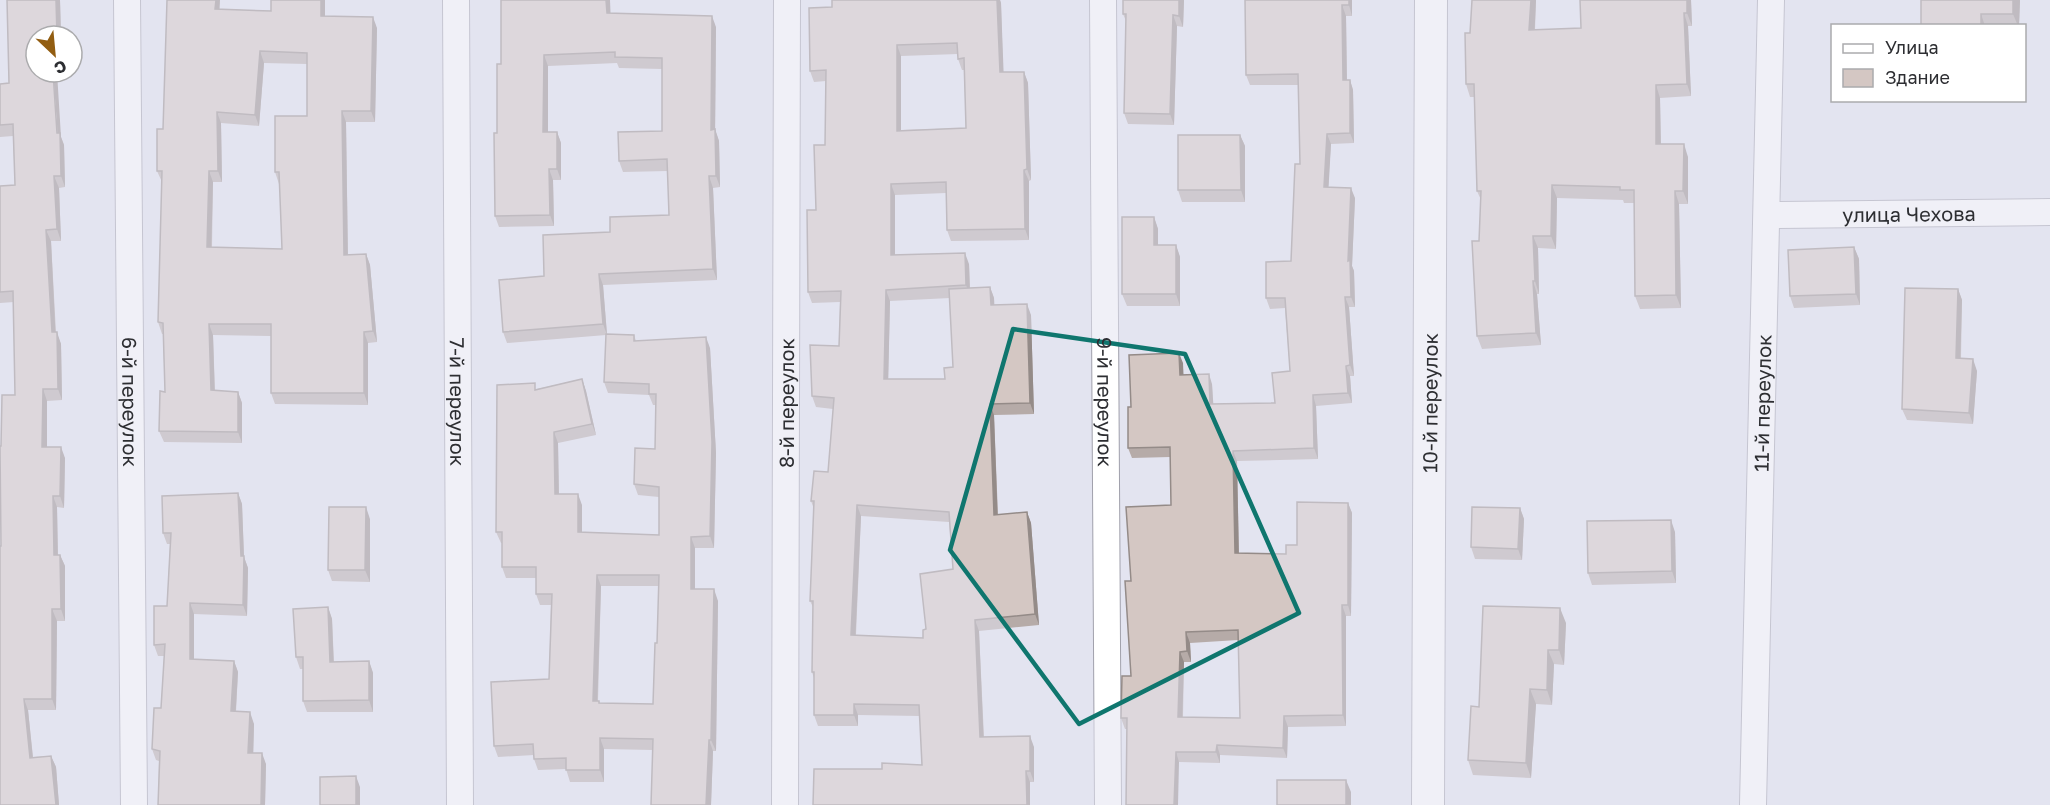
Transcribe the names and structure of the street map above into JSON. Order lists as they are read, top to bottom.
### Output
{
  "streets": {
    "street": [
      "улица Чехова",
      "6-й переулок",
      "7-й переулок",
      "8-й переулок",
      "9-й переулок",
      "10-й переулок",
      "11-й переулок"
    ]
  },
  "crossings": [
    ["улица Чехова", "11-й переулок"]
  ],
  "legend": ["Улица", "Здание"],
  "north": "bottom right"
}
